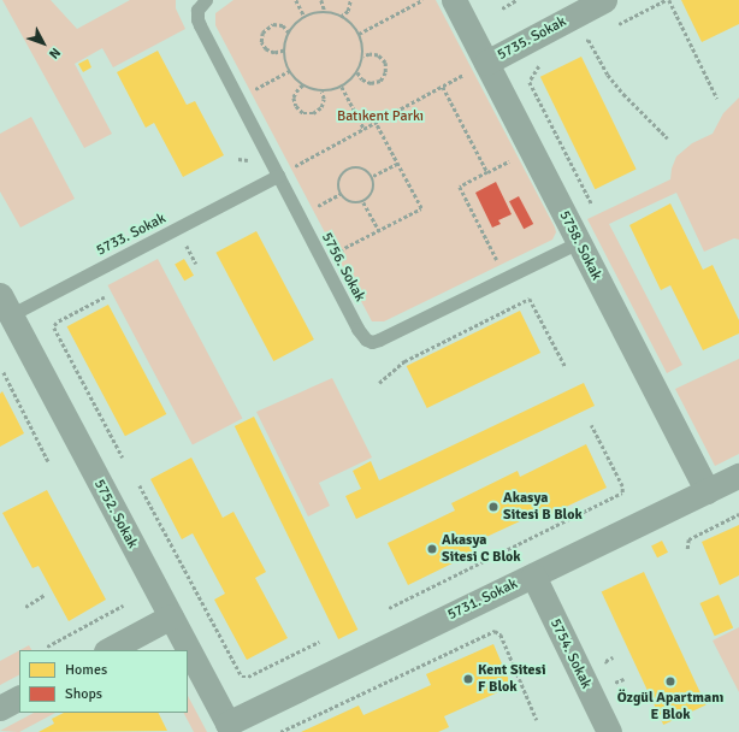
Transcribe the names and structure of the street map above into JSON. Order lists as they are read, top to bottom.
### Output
{
  "streets": {
    "street": [
      "5735. Sokak",
      "5758. Sokak",
      "5752. Sokak",
      "5731. Sokak",
      "5754. Sokak"
    ],
    "lane": ["5733. Sokak", "5756. Sokak"]
  },
  "crossings": [
    ["5735. Sokak", "5758. Sokak"],
    ["5733. Sokak", "5756. Sokak"],
    ["5733. Sokak", "5752. Sokak"],
    ["5758. Sokak", "5756. Sokak"],
    ["5758. Sokak", "5731. Sokak"],
    ["5752. Sokak", "5731. Sokak"],
    ["5731. Sokak", "5754. Sokak"]
  ],
  "parks": ["Batıkent Parkı"],
  "places": [
    "Akasya Sitesi B Blok",
    "Akasya Sitesi C Blok",
    "Kent Sitesi F Blok",
    "Özgül Apartmanı E Blok"
  ],
  "legend": ["Homes", "Shops"],
  "north": "bottom right"
}
